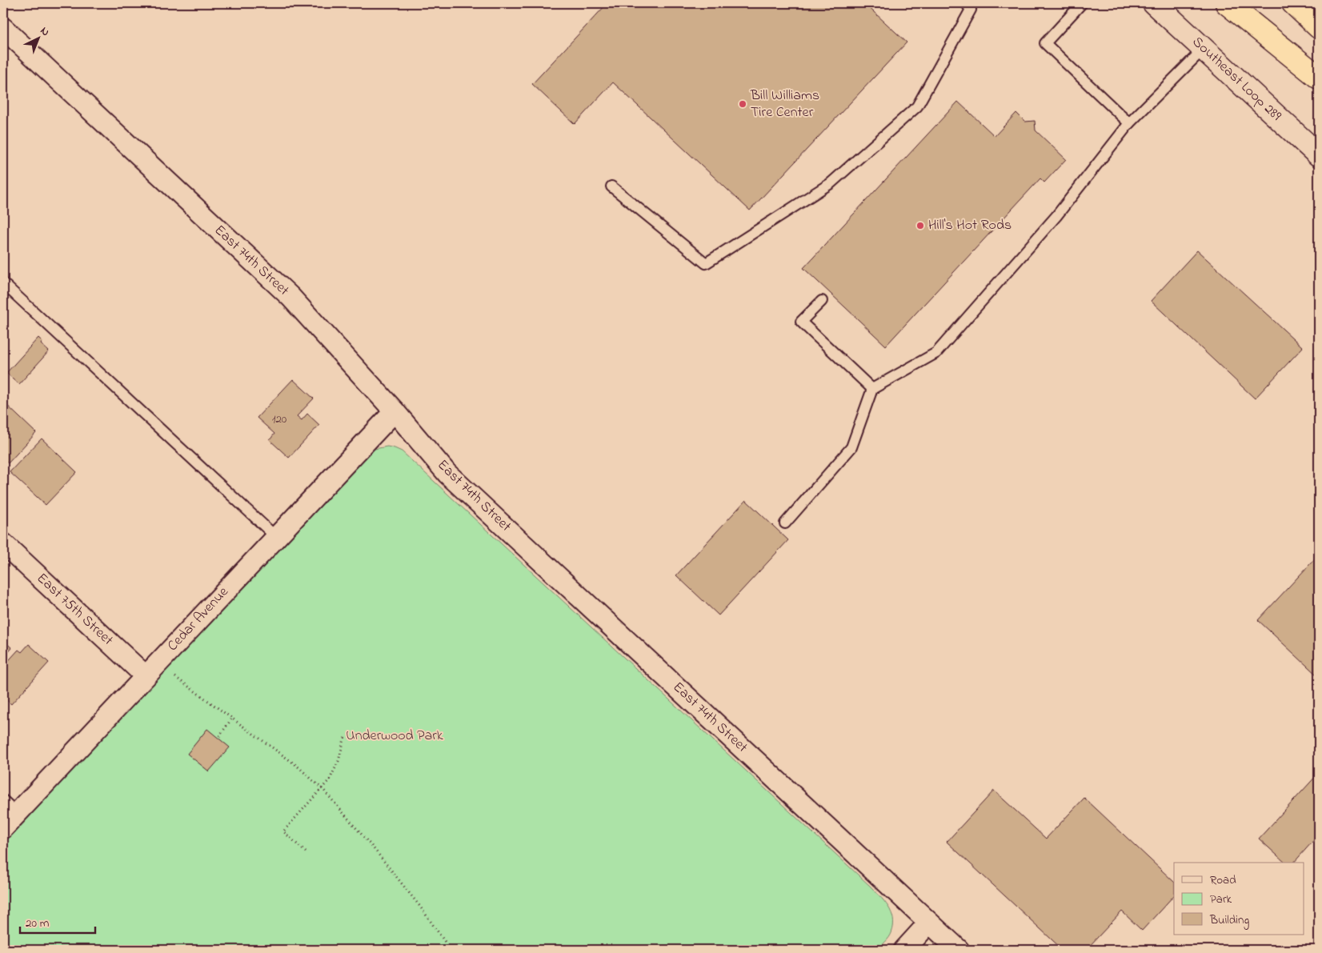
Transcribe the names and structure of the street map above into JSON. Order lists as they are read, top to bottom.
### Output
{
  "streets": {
    "main road": ["Southeast Loop 289"],
    "street": ["East 74th Street", "East 75th Street", "Cedar Avenue"]
  },
  "crossings": [
    ["East 74th Street", "Cedar Avenue"],
    ["East 75th Street", "Cedar Avenue"]
  ],
  "parks": ["Underwood Park"],
  "places": ["Bill Williams Tire Center", "Hill's Hot Rods"],
  "house_numbers": ["120"],
  "legend": ["Road", "Park", "Building"],
  "scale_bar": "20 m",
  "north": "top right"
}
